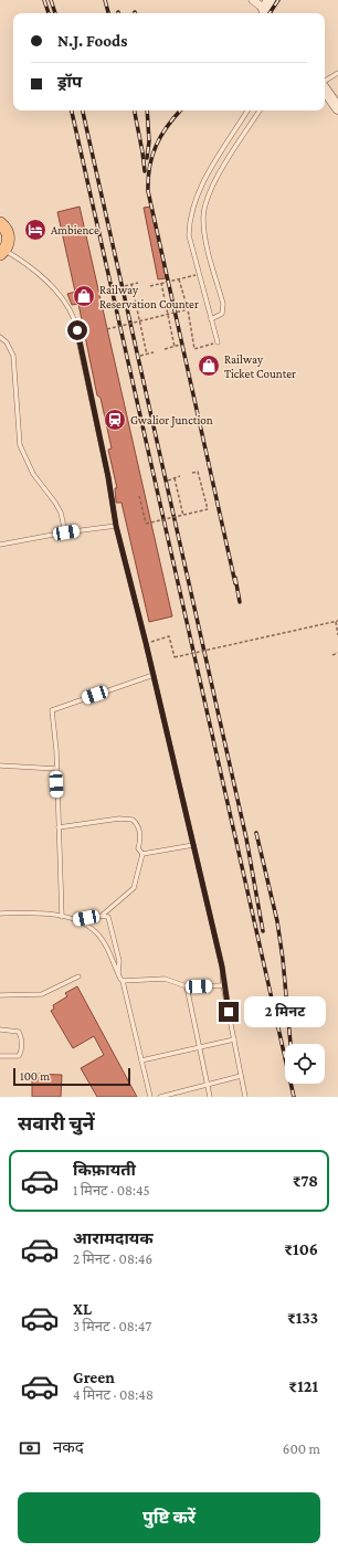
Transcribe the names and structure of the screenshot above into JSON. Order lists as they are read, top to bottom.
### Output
{
  "places": {
    "hotel": ["Ambience"],
    "shop": ["Railway Reservation Counter", "Railway Ticket Counter"],
    "station": ["Gwalior Junction"]
  },
  "scale_bar": "100 m",
  "page": {
    "banner": ["N.J. Foods", "ड्रॉप"],
    "bubble": "2 मिनट",
    "scale": "100 m",
    "heading": "सवारी चुनें",
    "list": [
      {
        "name": "किफ़ायती",
        "note": "1 मिनट · 08:45",
        "value": "₹78"
      },
      {
        "name": "आरामदायक",
        "note": "2 मिनट · 08:46",
        "value": "₹106"
      },
      {
        "name": "XL",
        "note": "3 मिनट · 08:47",
        "value": "₹133"
      },
      {
        "name": "Green",
        "note": "4 मिनट · 08:48",
        "value": "₹121"
      }
    ],
    "pay": ["नकद", "600 m"],
    "buttons": "पुष्टि करें"
  }
}
